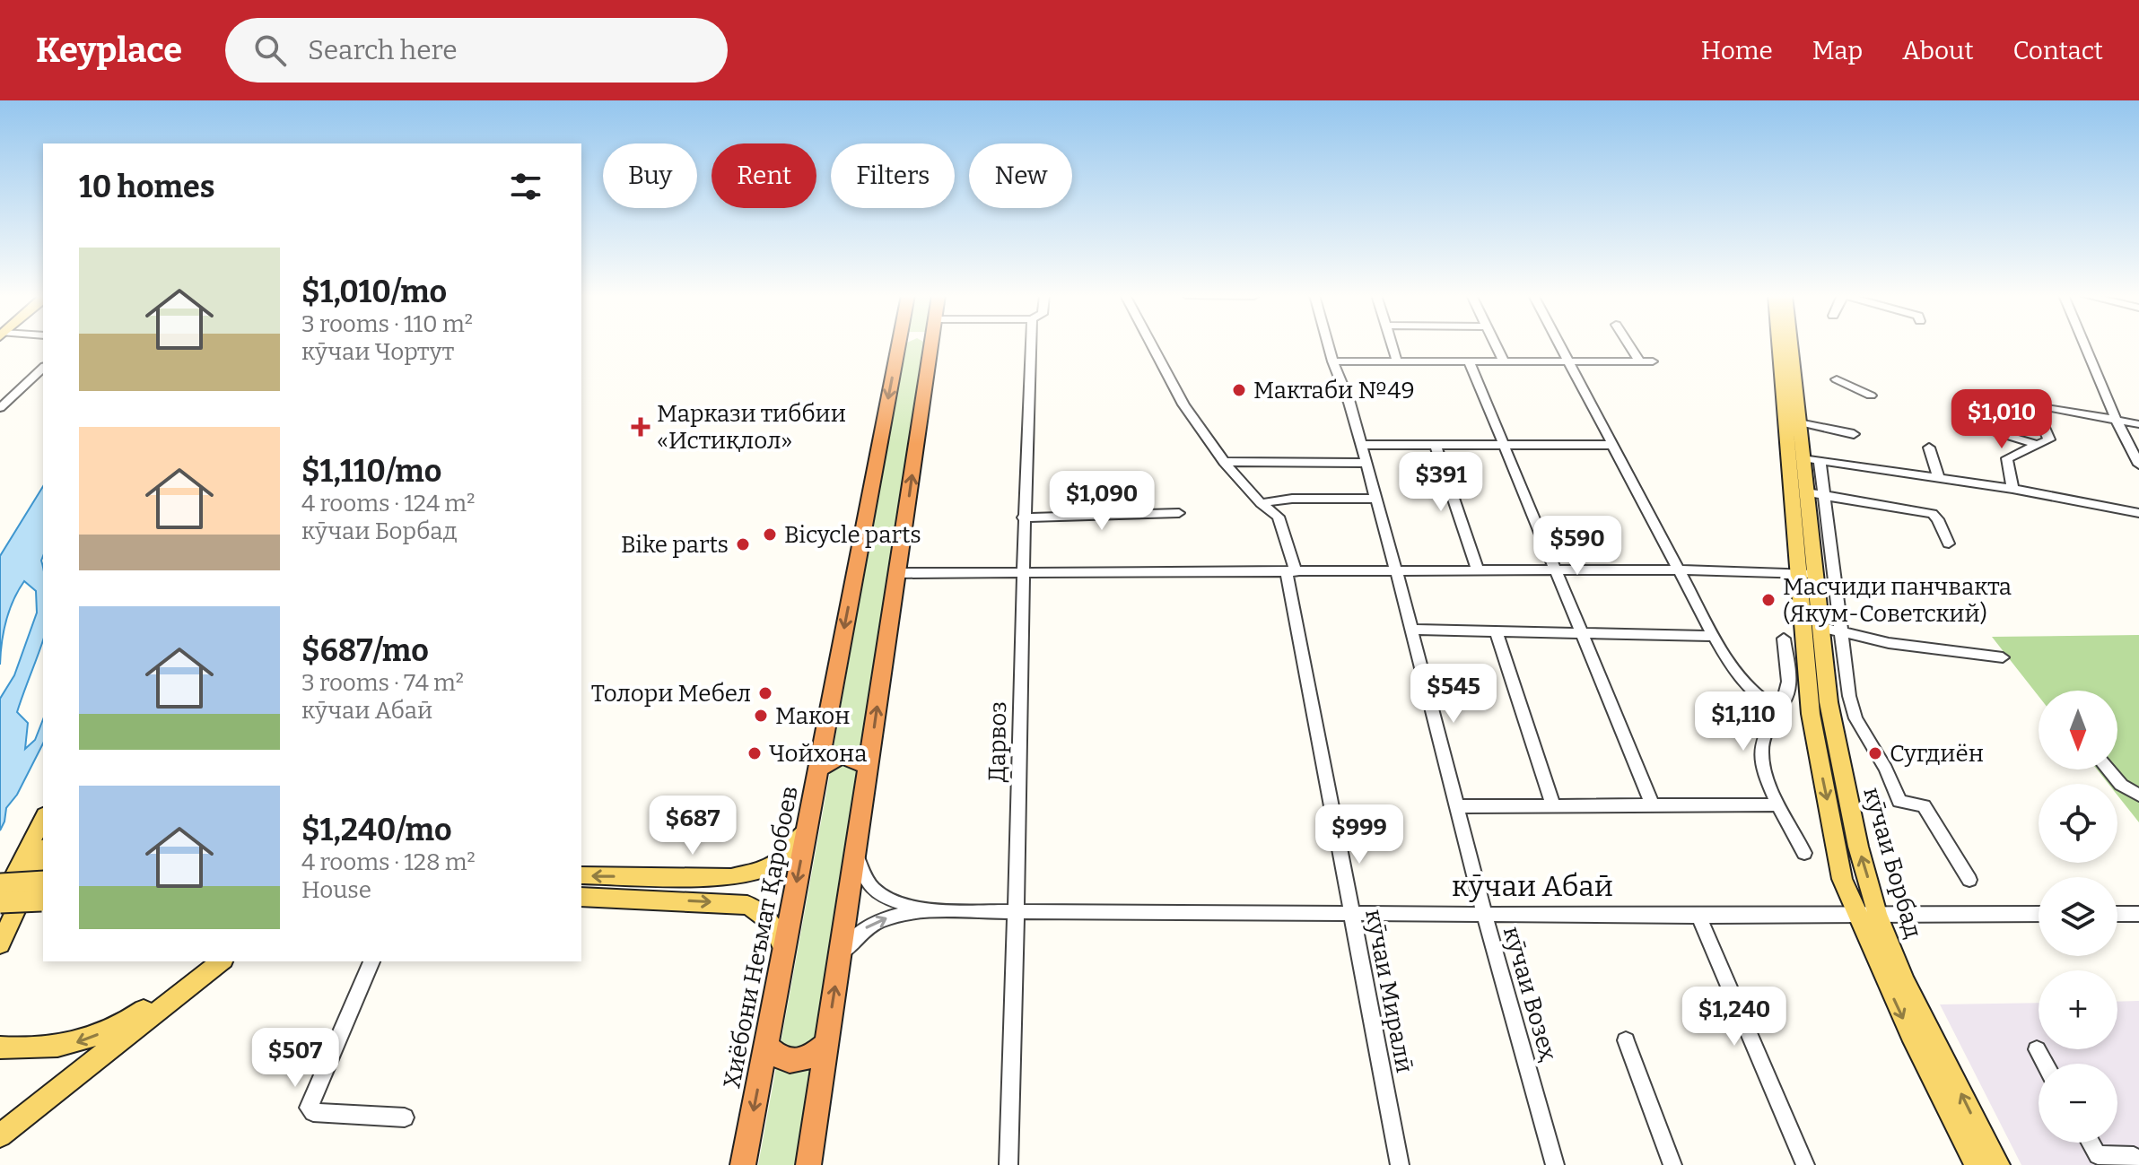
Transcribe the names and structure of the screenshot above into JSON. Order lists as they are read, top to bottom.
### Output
{
  "streets": {
    "highway": ["Хиёбони Неъмат Қаробоев"],
    "main road": ["кӯчаи Борбад"],
    "street": [
      "Дарвоз",
      "кӯчаи Абаӣ",
      "кӯчаи Миралӣ",
      "кӯчаи Возеҳ"
    ]
  },
  "crossings": [
    ["Дарвоз", "кӯчаи Абаӣ"],
    ["кӯчаи Борбад", "кӯчаи Абаӣ"],
    ["кӯчаи Абаӣ", "Хиёбони Неъмат Қаробоев"],
    ["кӯчаи Абаӣ", "кӯчаи Миралӣ"],
    ["кӯчаи Абаӣ", "кӯчаи Возеҳ"]
  ],
  "places": {
    "other": [
      "Мактаби №49",
      "Bicycle parts",
      "Bike parts",
      "Масчиди панчвакта (Якум-Советский)",
      "Толори Мебел",
      "Макон",
      "Чойхона",
      "Сугдиён"
    ],
    "health": ["Маркази тиббии «Истиқлол»"]
  },
  "north": "bottom",
  "page": {
    "header": "Keyplace",
    "search": "Search here",
    "nav": [
      "Home",
      "Map",
      "About",
      "Contact"
    ],
    "chip": [
      "Buy",
      "Rent",
      "Filters",
      "New"
    ],
    "heading": "10 homes",
    "list": [
      {
        "name": "$1,010/mo",
        "note": "3 rooms · 110 m² · кӯчаи Чортут"
      },
      {
        "name": "$1,110/mo",
        "note": "4 rooms · 124 m² · кӯчаи Борбад"
      },
      {
        "name": "$687/mo",
        "note": "3 rooms · 74 m² · кӯчаи Абаӣ"
      },
      {
        "name": "$1,240/mo",
        "note": "4 rooms · 128 m² · House"
      }
    ],
    "price": [
      "$1,010",
      "$391",
      "$1,090",
      "$590",
      "$545",
      "$1,110",
      "$687",
      "$999",
      "$1,240",
      "$507"
    ],
    "map_buttons": ["+", "−"]
  }
}
